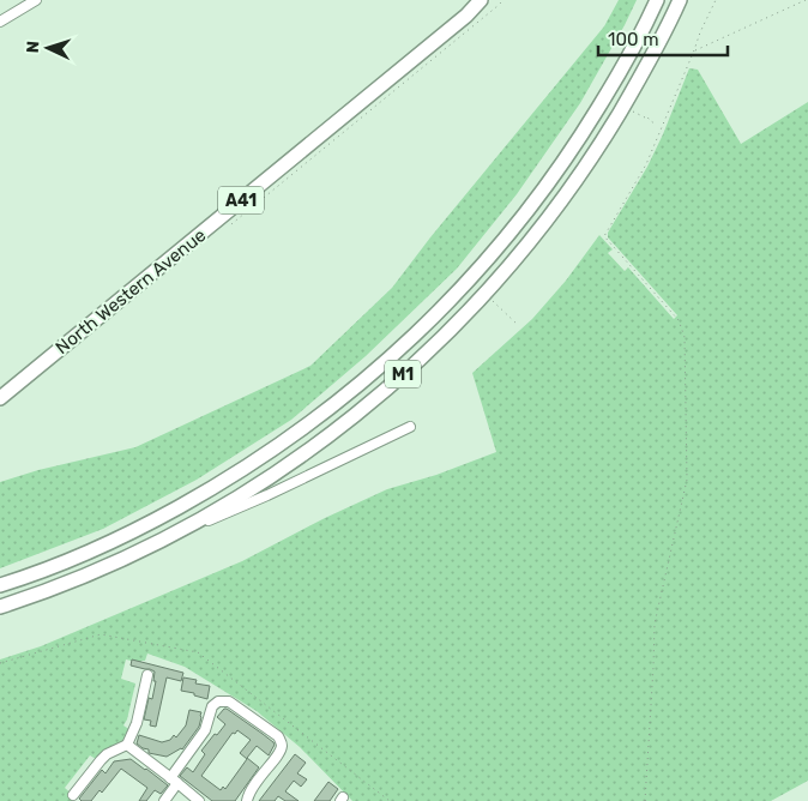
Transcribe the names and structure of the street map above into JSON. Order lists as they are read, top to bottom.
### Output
{
  "streets": {
    "highway": ["A41", "North Western Avenue", "M1"]
  },
  "scale_bar": "100 m",
  "north": "left"
}
